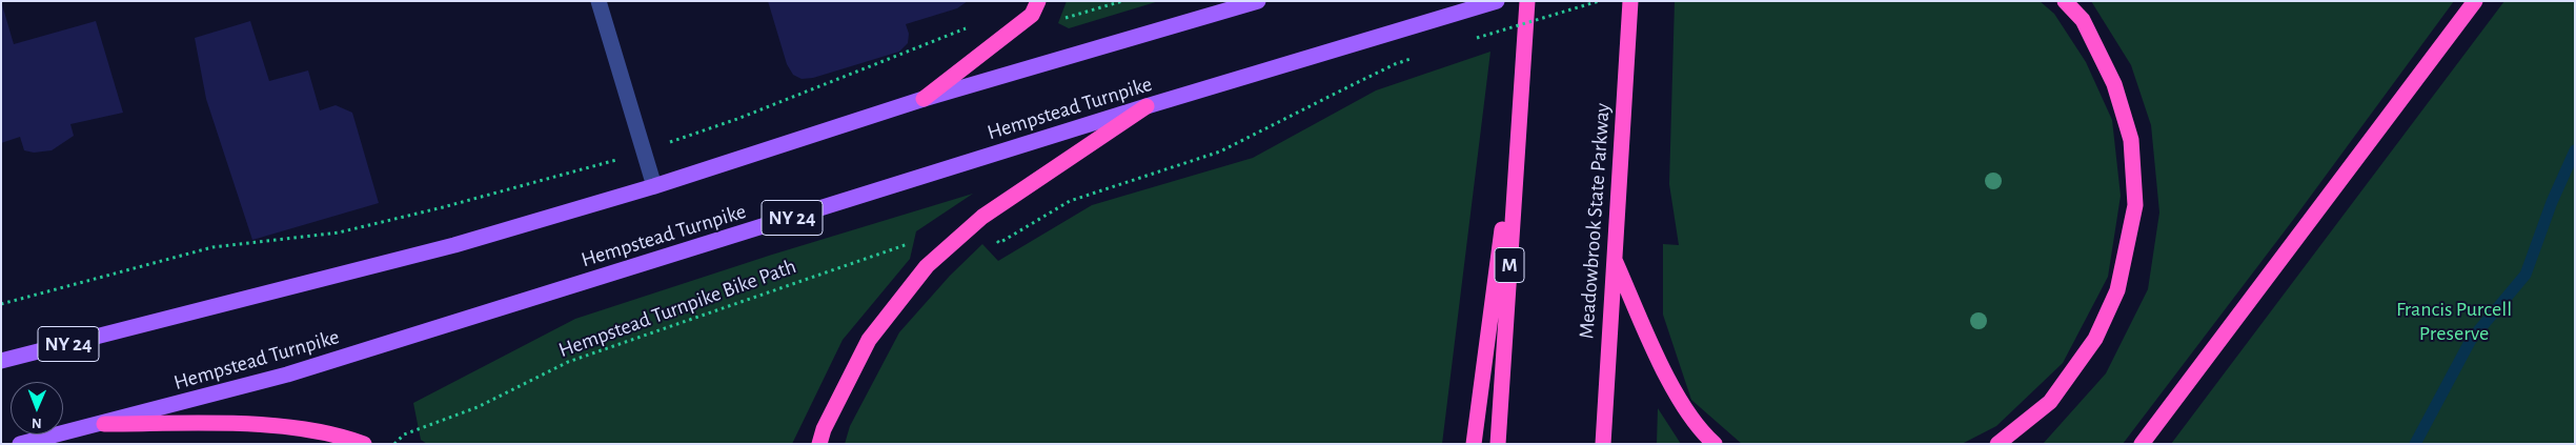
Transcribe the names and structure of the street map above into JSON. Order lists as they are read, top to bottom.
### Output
{
  "streets": {
    "highway": ["Meadowbrook State Parkway", "M"],
    "main road": ["Hempstead Turnpike", "NY 24"],
    "path": ["Hempstead Turnpike Bike Path"]
  },
  "parks": ["Francis Purcell Preserve"],
  "north": "bottom"
}
